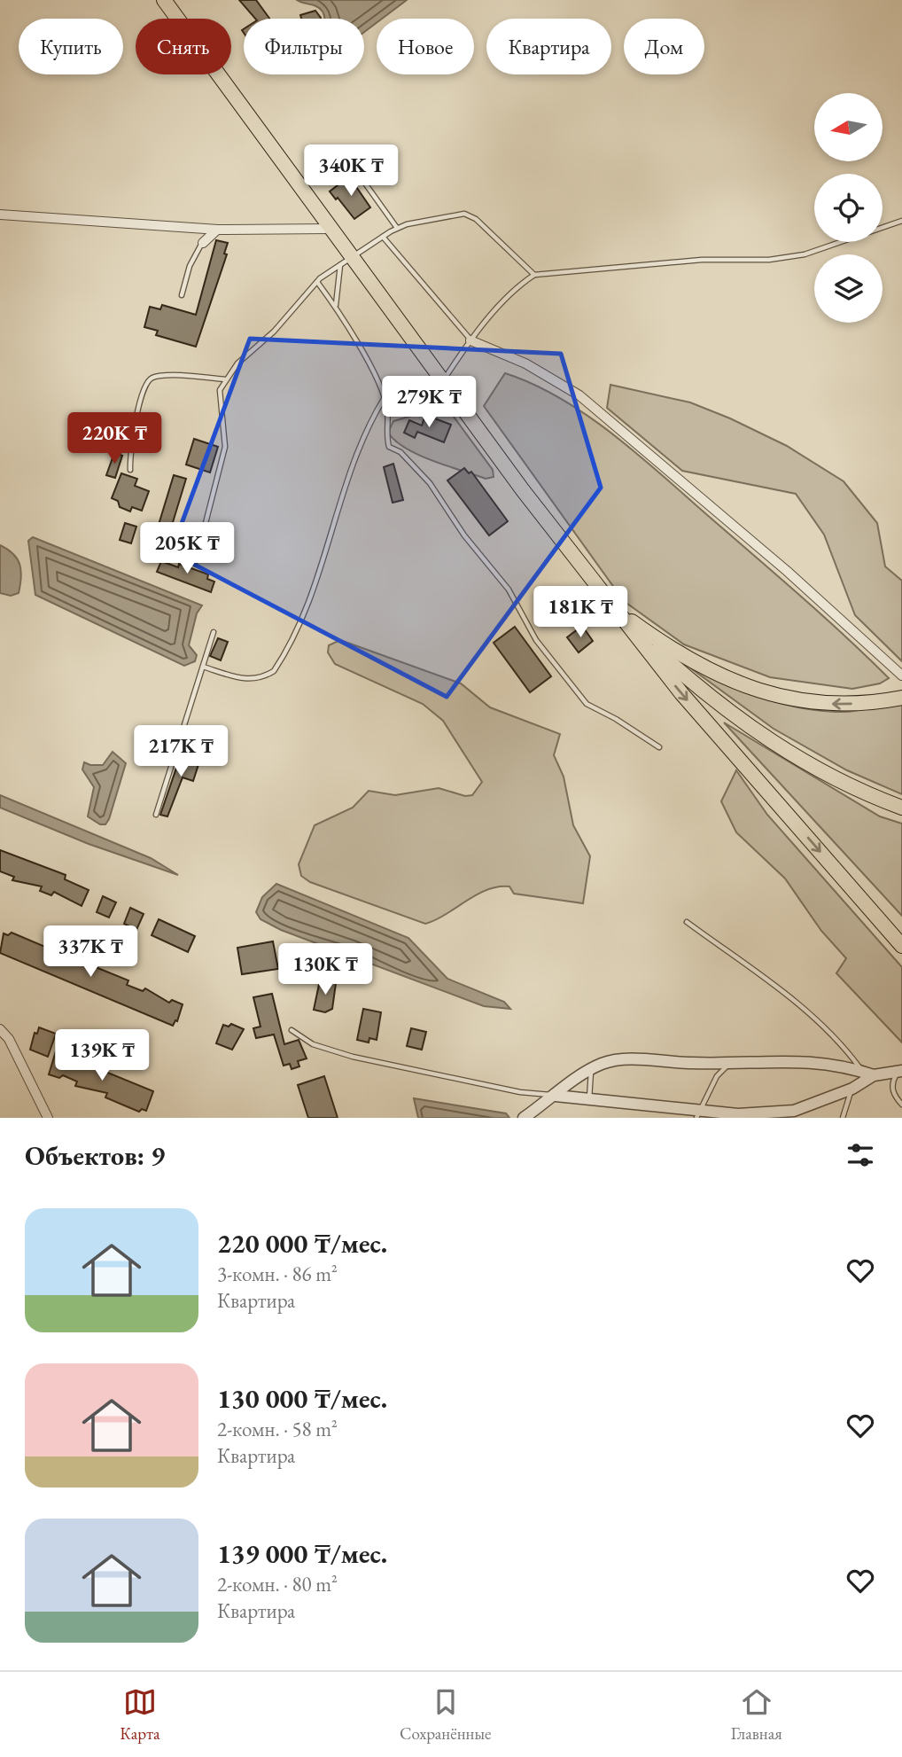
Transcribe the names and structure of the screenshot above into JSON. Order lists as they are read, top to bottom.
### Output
{
  "north": "left",
  "page": {
    "chip": [
      "Купить",
      "Снять",
      "Фильтры",
      "Новое",
      "Квартира",
      "Дом"
    ],
    "price": [
      "340K ₸",
      "279K ₸",
      "220K ₸",
      "205K ₸",
      "181K ₸",
      "217K ₸",
      "337K ₸",
      "130K ₸",
      "139K ₸"
    ],
    "heading": "Объектов: 9",
    "list": [
      {
        "name": "220 000 ₸/мес.",
        "note": "3-комн. · 86 m² · Квартира"
      },
      {
        "name": "130 000 ₸/мес.",
        "note": "2-комн. · 58 m² · Квартира"
      },
      {
        "name": "139 000 ₸/мес.",
        "note": "2-комн. · 80 m² · Квартира"
      }
    ],
    "tabs": ["Карта", "Сохранённые", "Главная"]
  }
}
